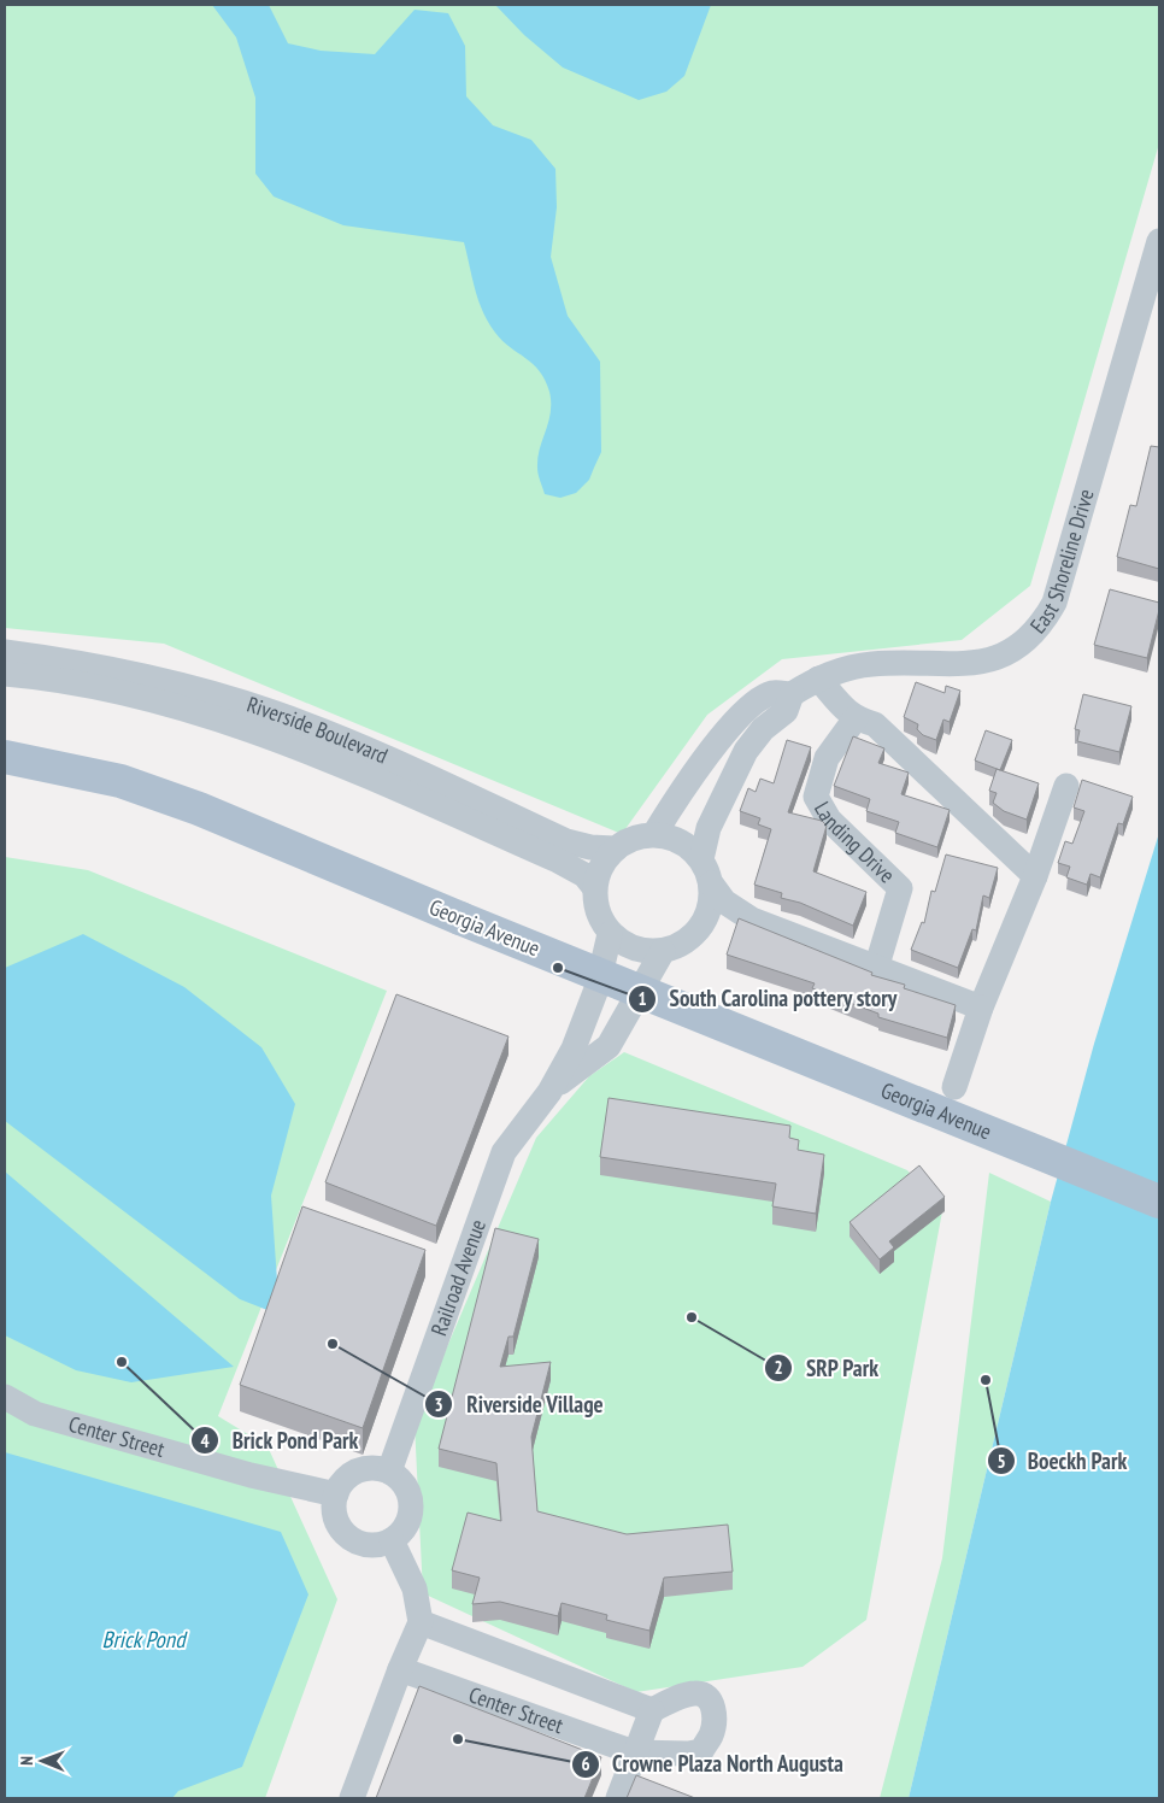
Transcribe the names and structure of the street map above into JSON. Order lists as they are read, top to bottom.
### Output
{
  "streets": {
    "main road": ["Georgia Avenue"],
    "street": [
      "East Shoreline Drive",
      "Riverside Boulevard",
      "Landing Drive",
      "Railroad Avenue",
      "Center Street"
    ]
  },
  "crossings": [
    ["Riverside Boulevard", "Railroad Avenue"],
    ["Railroad Avenue", "Center Street"]
  ],
  "water": ["Brick Pond"],
  "places": [
    "South Carolina pottery story",
    "SRP Park",
    "Riverside Village",
    "Brick Pond Park",
    "Boeckh Park",
    "Crowne Plaza North Augusta"
  ],
  "north": "left"
}
